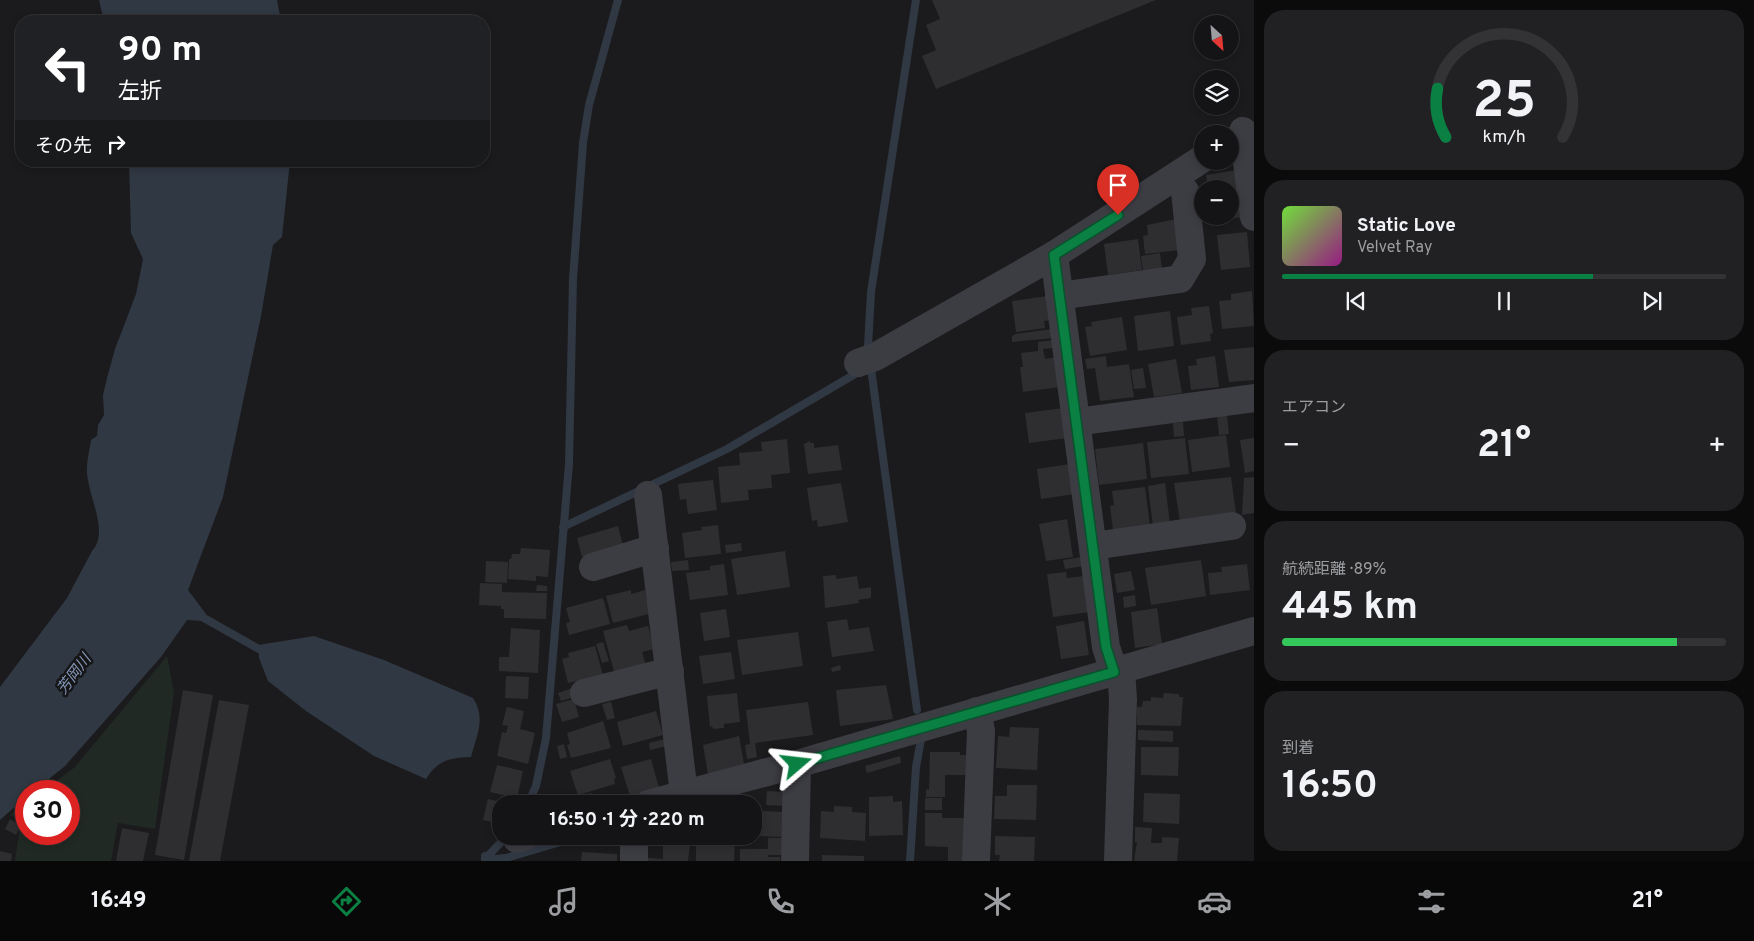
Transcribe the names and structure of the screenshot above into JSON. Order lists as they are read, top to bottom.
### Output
{
  "water": ["芳岡川"],
  "north": "bottom right",
  "page": {
    "map_buttons": ["+", "−"],
    "turn": ["90 m", "左折"],
    "then": "その先",
    "song": ["Static Love", "Velvet Ray"],
    "tile": [
      "エアコン",
      ["航続距離 · 89%", "445 km"],
      ["到着", "16:50"]
    ],
    "heat": ["−", "21°", "+"],
    "limit": "30",
    "trip": "16:50 · 1 分 · 220 m",
    "tabs": ["16:49", "21°"],
    "gauge": ["25", "km/h"]
  }
}
